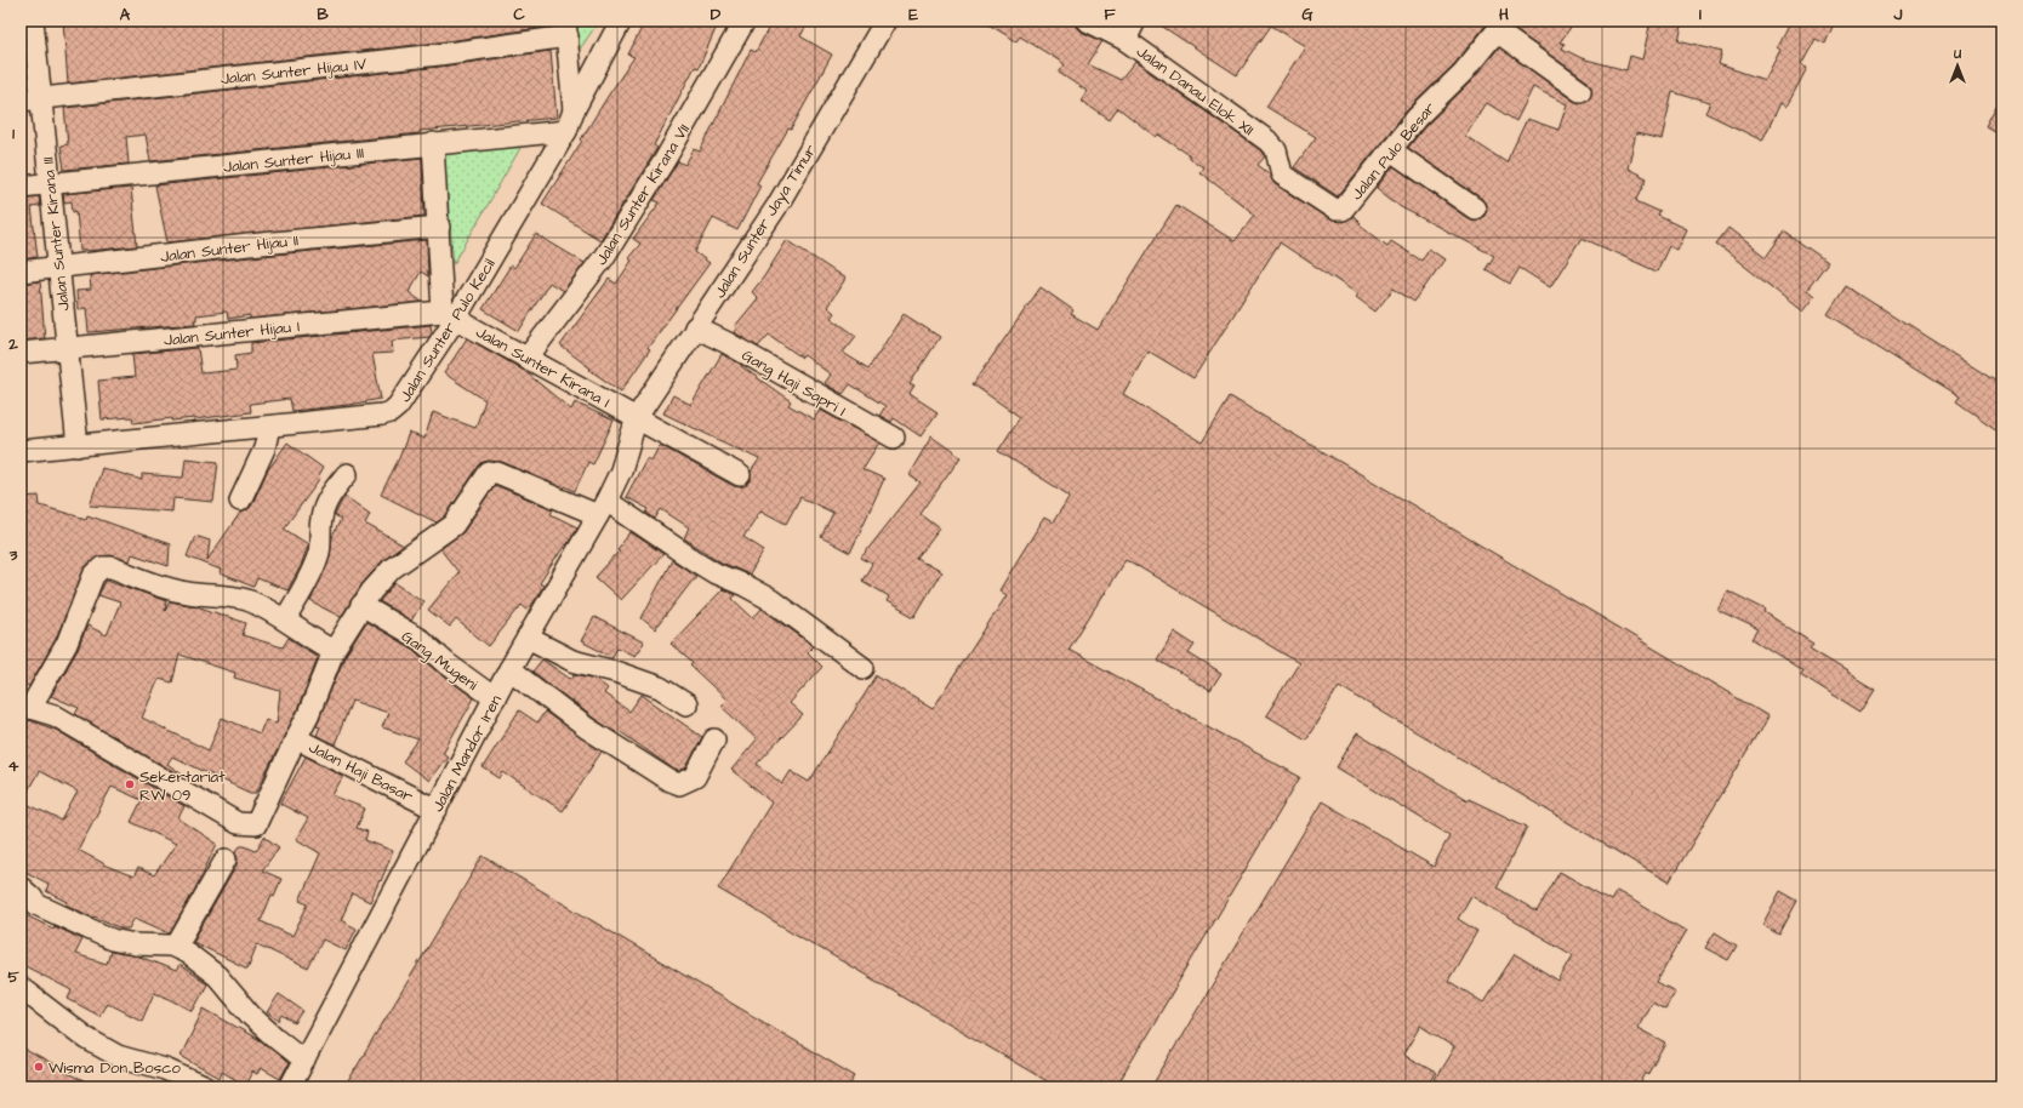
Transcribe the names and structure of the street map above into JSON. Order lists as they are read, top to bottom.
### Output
{
  "streets": {
    "street": [
      "Jalan Sunter Hijau IV",
      "Jalan Danau Elok XII",
      "Jalan Pulo Besar",
      "Jalan Sunter Hijau III",
      "Jalan Sunter Kirana VII",
      "Jalan Sunter Jaya Timur",
      "Jalan Sunter Kirana III",
      "Jalan Sunter Hijau II",
      "Jalan Sunter Pulo Kecil",
      "Jalan Sunter Hijau I",
      "Jalan Sunter Kirana I",
      "Gang Haji Sapri I",
      "Gang Mugeni",
      "Jalan Mandor Iren",
      "Jalan Haji Basar"
    ]
  },
  "crossings": [
    ["Jalan Sunter Hijau IV", "Jalan Sunter Kirana III"],
    ["Jalan Sunter Hijau IV", "Jalan Sunter Pulo Kecil"],
    ["Jalan Danau Elok XII", "Jalan Pulo Besar"],
    ["Jalan Sunter Hijau III", "Jalan Sunter Kirana III"],
    ["Jalan Sunter Hijau III", "Jalan Sunter Pulo Kecil"],
    ["Jalan Sunter Kirana VII", "Jalan Sunter Kirana I"],
    ["Jalan Sunter Jaya Timur", "Jalan Sunter Kirana I"],
    ["Jalan Sunter Jaya Timur", "Gang Haji Sapri I"],
    ["Jalan Sunter Jaya Timur", "Jalan Mandor Iren"],
    ["Jalan Sunter Kirana III", "Jalan Sunter Hijau II"],
    ["Jalan Sunter Kirana III", "Jalan Sunter Pulo Kecil"],
    ["Jalan Sunter Kirana III", "Jalan Sunter Hijau I"],
    ["Jalan Sunter Pulo Kecil", "Jalan Sunter Hijau I"],
    ["Jalan Sunter Pulo Kecil", "Jalan Sunter Kirana I"],
    ["Jalan Sunter Hijau I", "Jalan Sunter Kirana I"],
    ["Jalan Sunter Kirana I", "Jalan Mandor Iren"],
    ["Gang Mugeni", "Jalan Mandor Iren"],
    ["Jalan Mandor Iren", "Jalan Haji Basar"]
  ],
  "places": ["Sekertariat RW 09", "Wisma Don Bosco"],
  "north": "top",
  "grid": {
    "columns": [
      "A",
      "B",
      "C",
      "D",
      "E",
      "F",
      "G",
      "H",
      "I",
      "J"
    ],
    "rows": [
      "1",
      "2",
      "3",
      "4",
      "5"
    ]
  }
}
